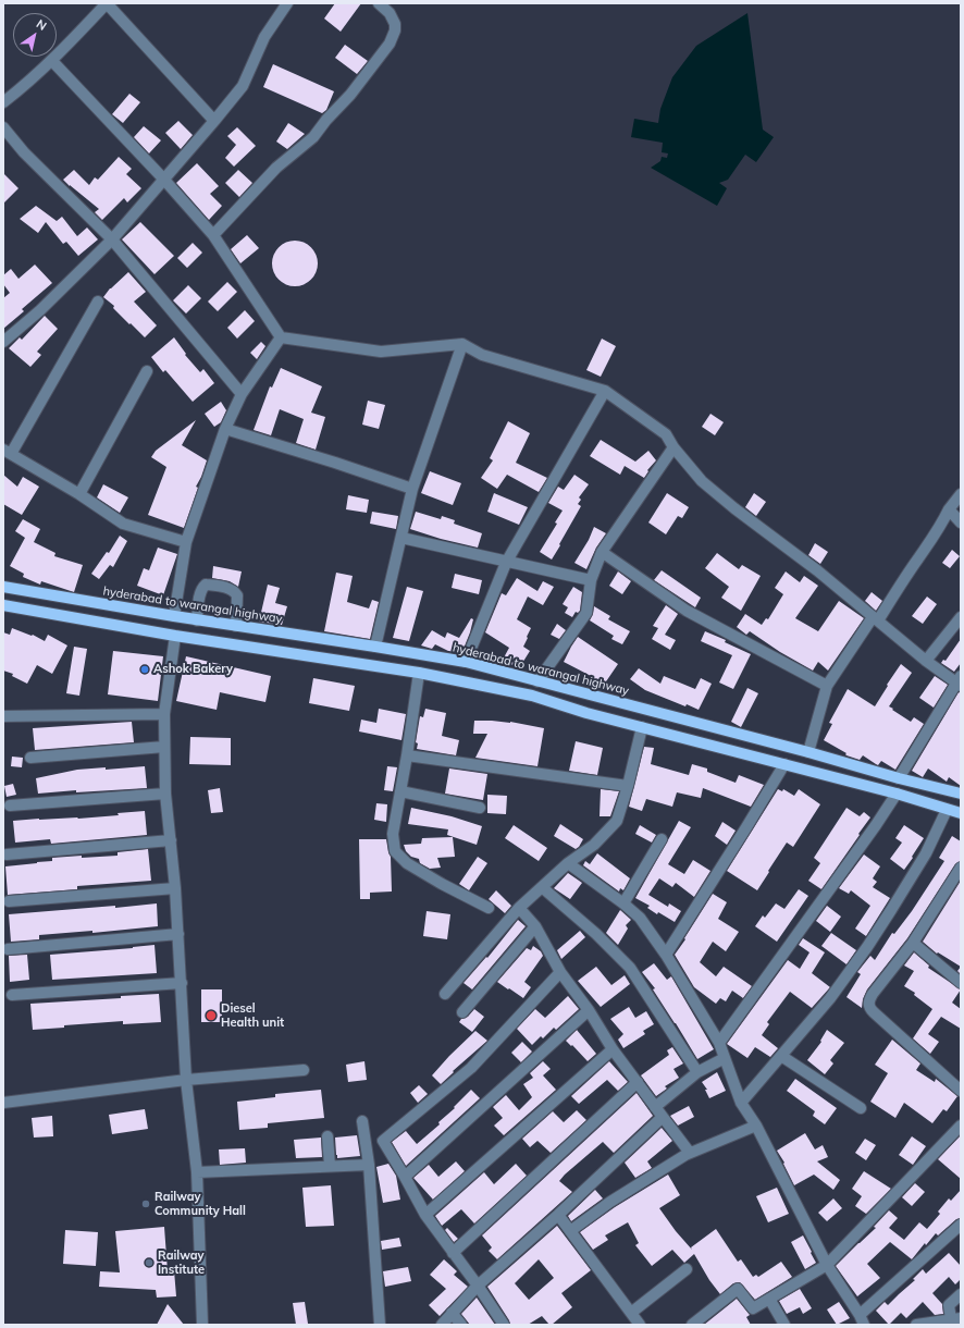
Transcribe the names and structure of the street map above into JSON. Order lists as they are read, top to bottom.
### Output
{
  "streets": {
    "main road": ["hyderabad to warangal highway"]
  },
  "places": [
    "Ashok Bakery",
    "Diesel Health unit",
    "Railway Community Hall",
    "Railway Institute"
  ],
  "north": "top right"
}
